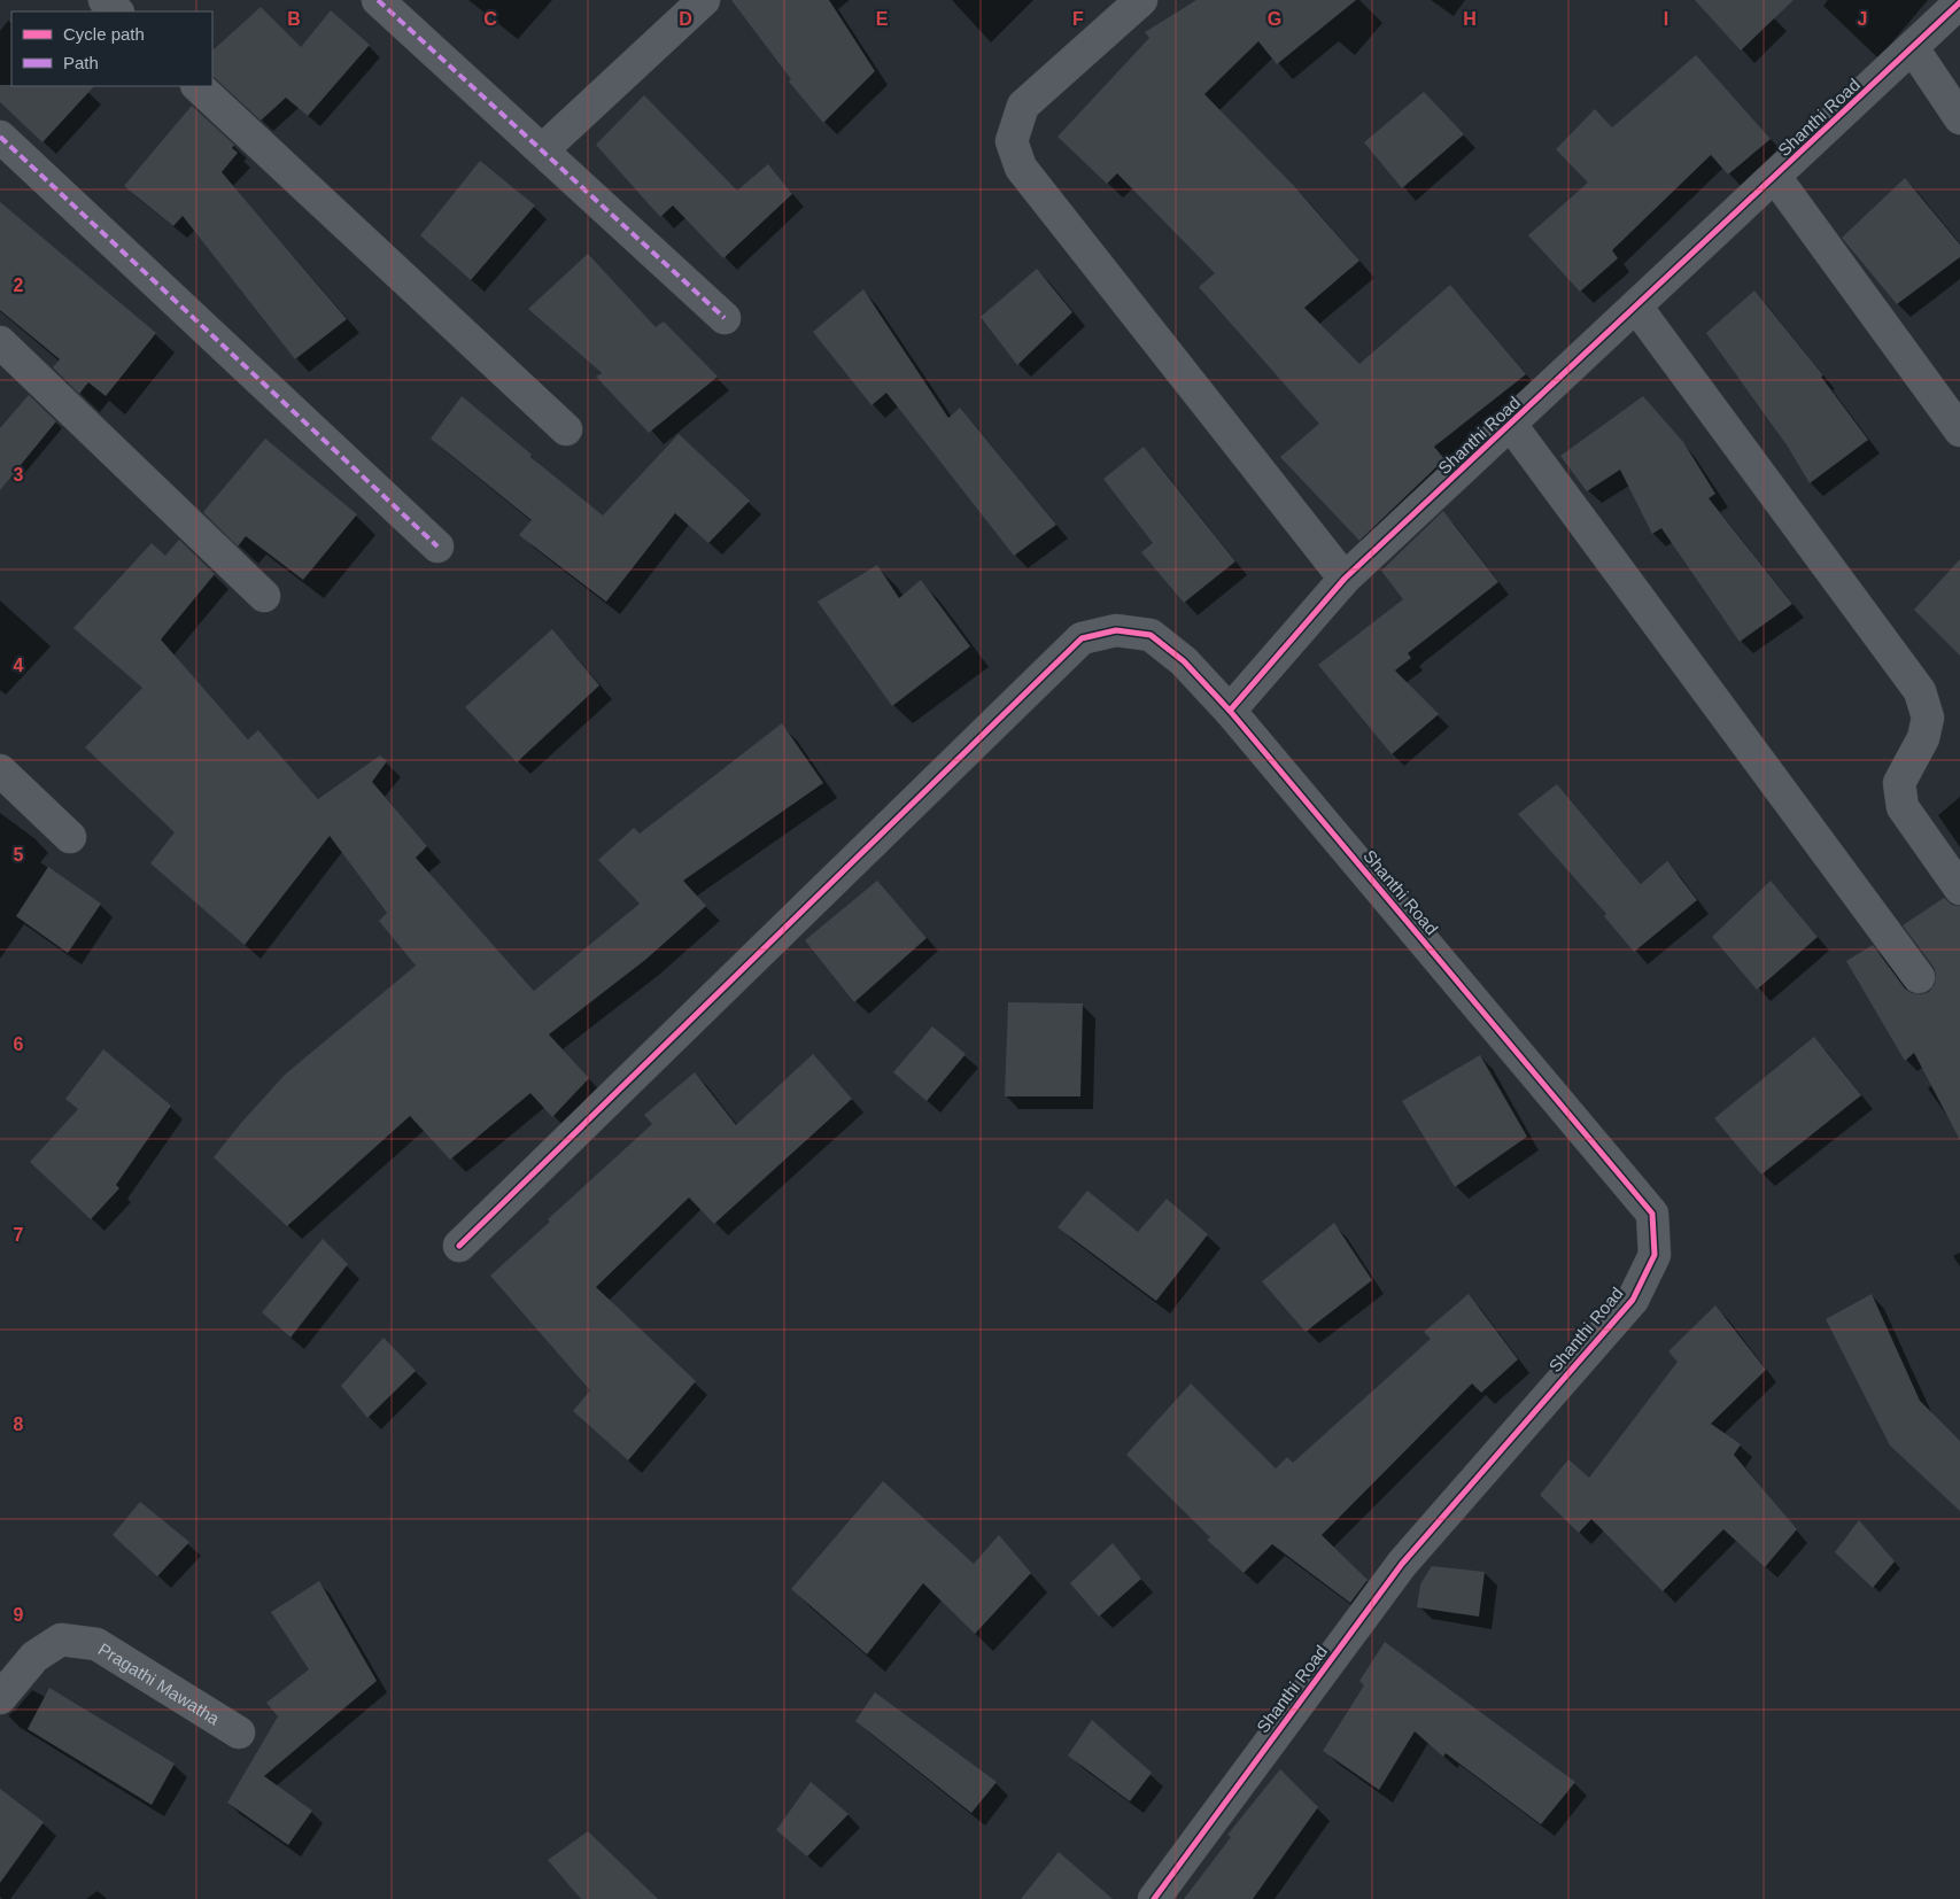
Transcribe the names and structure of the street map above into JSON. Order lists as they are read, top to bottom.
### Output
{
  "streets": {
    "street": ["Shanthi Road", "Pragathi Mawatha"]
  },
  "legend": ["Cycle path", "Path"],
  "grid": {
    "columns": [
      "B",
      "C",
      "D",
      "E",
      "F",
      "G",
      "H",
      "I",
      "J"
    ],
    "rows": [
      "2",
      "3",
      "4",
      "5",
      "6",
      "7",
      "8",
      "9"
    ]
  }
}
